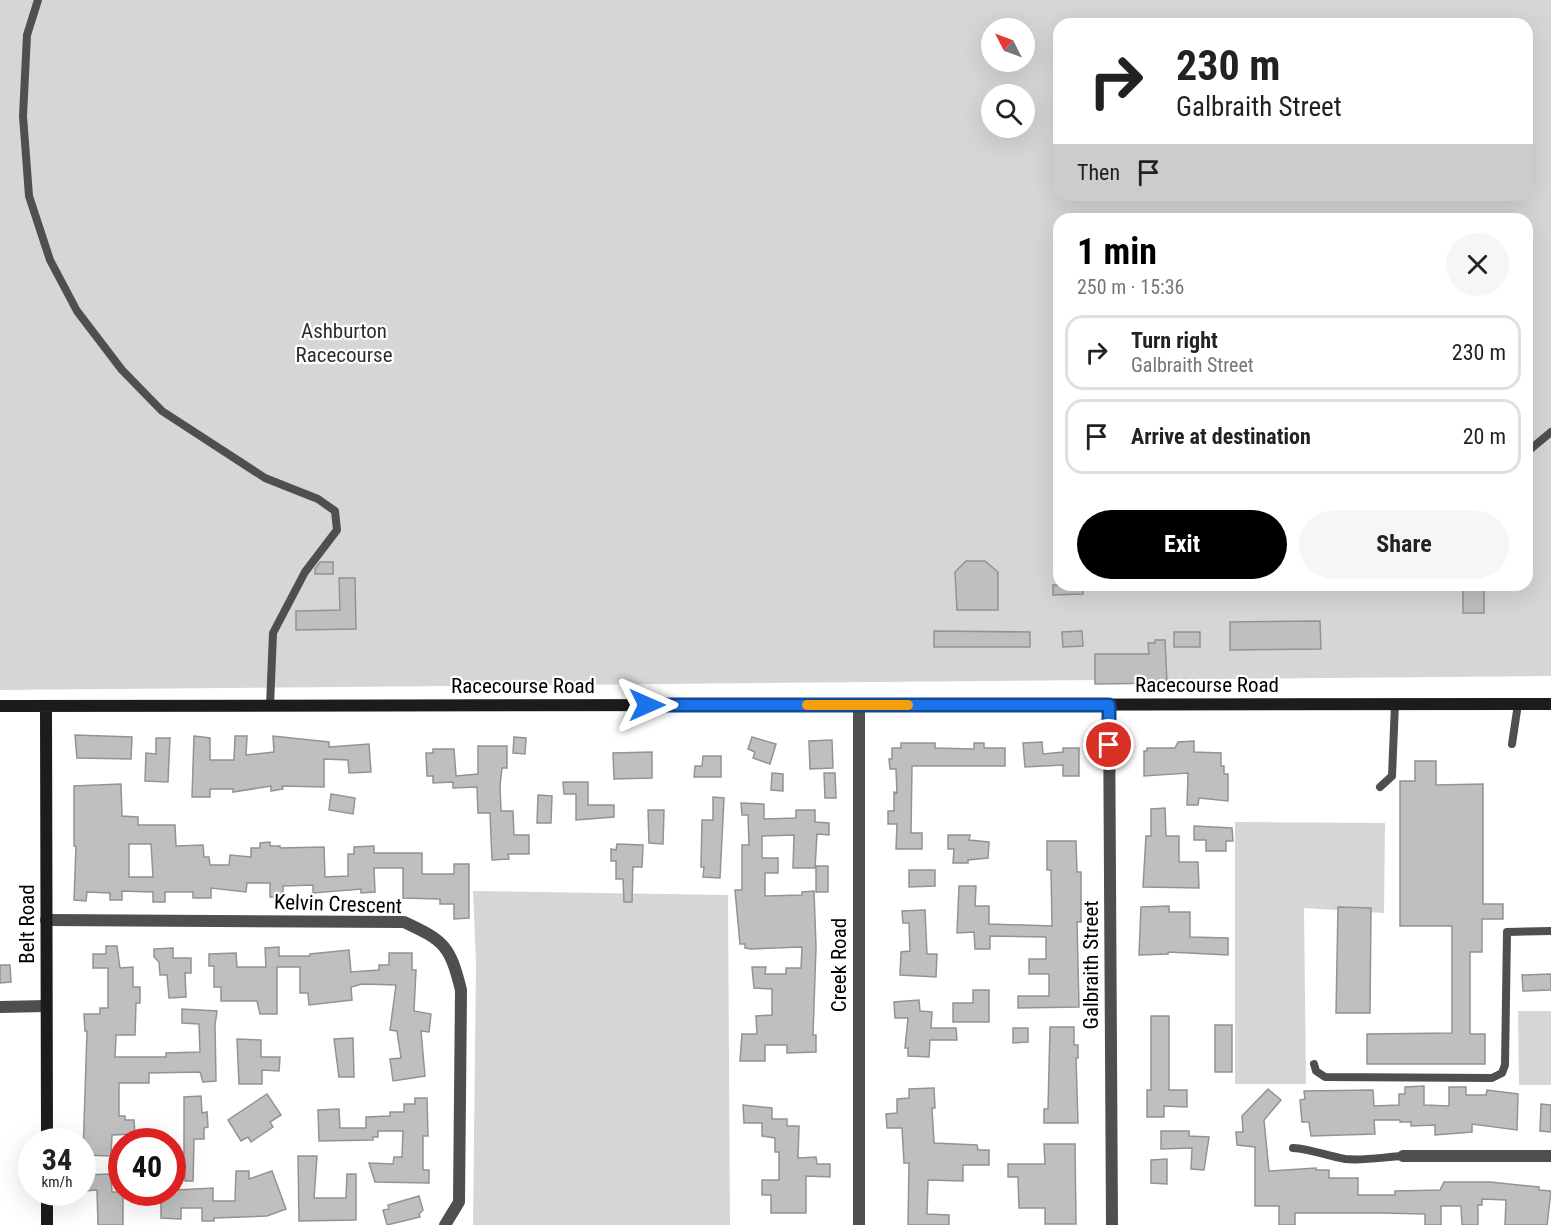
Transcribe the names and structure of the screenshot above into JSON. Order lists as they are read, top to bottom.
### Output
{
  "streets": {
    "street": [
      "Racecourse Road",
      "Kelvin Crescent",
      "Belt Road",
      "Creek Road",
      "Galbraith Street"
    ]
  },
  "crossings": [
    ["Racecourse Road", "Belt Road"],
    ["Racecourse Road", "Creek Road"],
    ["Racecourse Road", "Galbraith Street"],
    ["Kelvin Crescent", "Belt Road"]
  ],
  "parks": ["Ashburton Racecourse"],
  "north": "top left",
  "page": {
    "turn": ["230 m", "Galbraith Street"],
    "then": "Then",
    "heading": ["1 min", "250 m · 15:36"],
    "list": [
      {
        "name": "Turn right",
        "note": "Galbraith Street",
        "value": "230 m"
      },
      {
        "name": "Arrive at destination",
        "value": "20 m"
      }
    ],
    "buttons": ["Exit", "Share"],
    "speed": "34 km/h",
    "limit": "40"
  }
}
